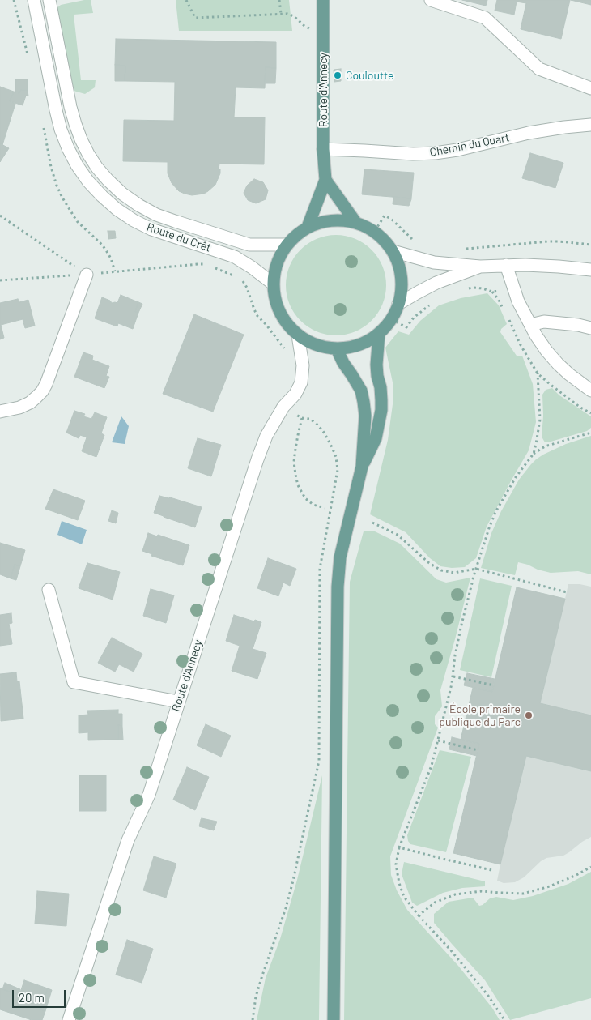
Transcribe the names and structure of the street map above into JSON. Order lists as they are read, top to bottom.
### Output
{
  "streets": {
    "main road": ["Route d'Annecy"],
    "street": ["Chemin du Quart", "Route du Crêt"]
  },
  "crossings": [
    ["Route d'Annecy", "Chemin du Quart"],
    ["Route d'Annecy", "Route du Crêt"]
  ],
  "places": ["Couloutte", "École primaire publique du Parc"],
  "scale_bar": "20 m"
}
